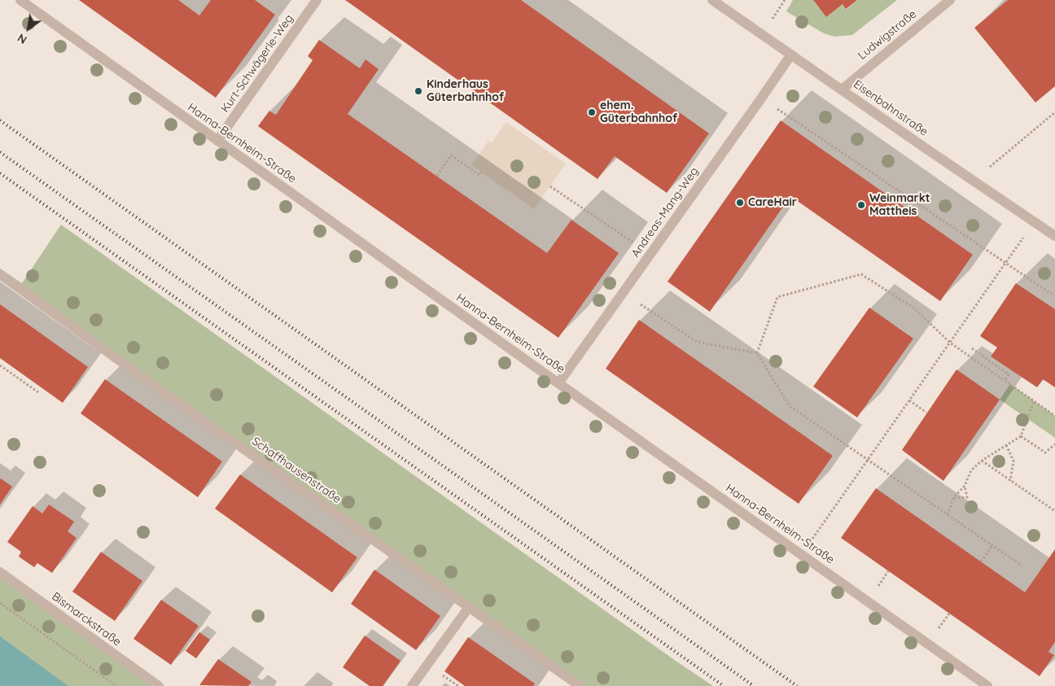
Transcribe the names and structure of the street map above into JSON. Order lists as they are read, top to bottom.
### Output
{
  "streets": {
    "street": [
      "Ludwigstraße",
      "Kurt-Schwägerle-Weg",
      "Eisenbahnstraße",
      "Hanna-Bernheim-Straße",
      "Andreas-Mang-Weg",
      "Schaffhausenstraße",
      "Bismarckstraße"
    ]
  },
  "crossings": [
    ["Ludwigstraße", "Eisenbahnstraße"],
    ["Kurt-Schwägerle-Weg", "Hanna-Bernheim-Straße"],
    ["Eisenbahnstraße", "Andreas-Mang-Weg"],
    ["Hanna-Bernheim-Straße", "Andreas-Mang-Weg"]
  ],
  "places": [
    "Kinderhaus Güterbahnhof",
    "ehem. Güterbahnhof",
    "CareHair",
    "Weinmarkt Mattheis"
  ],
  "north": "bottom left"
}
